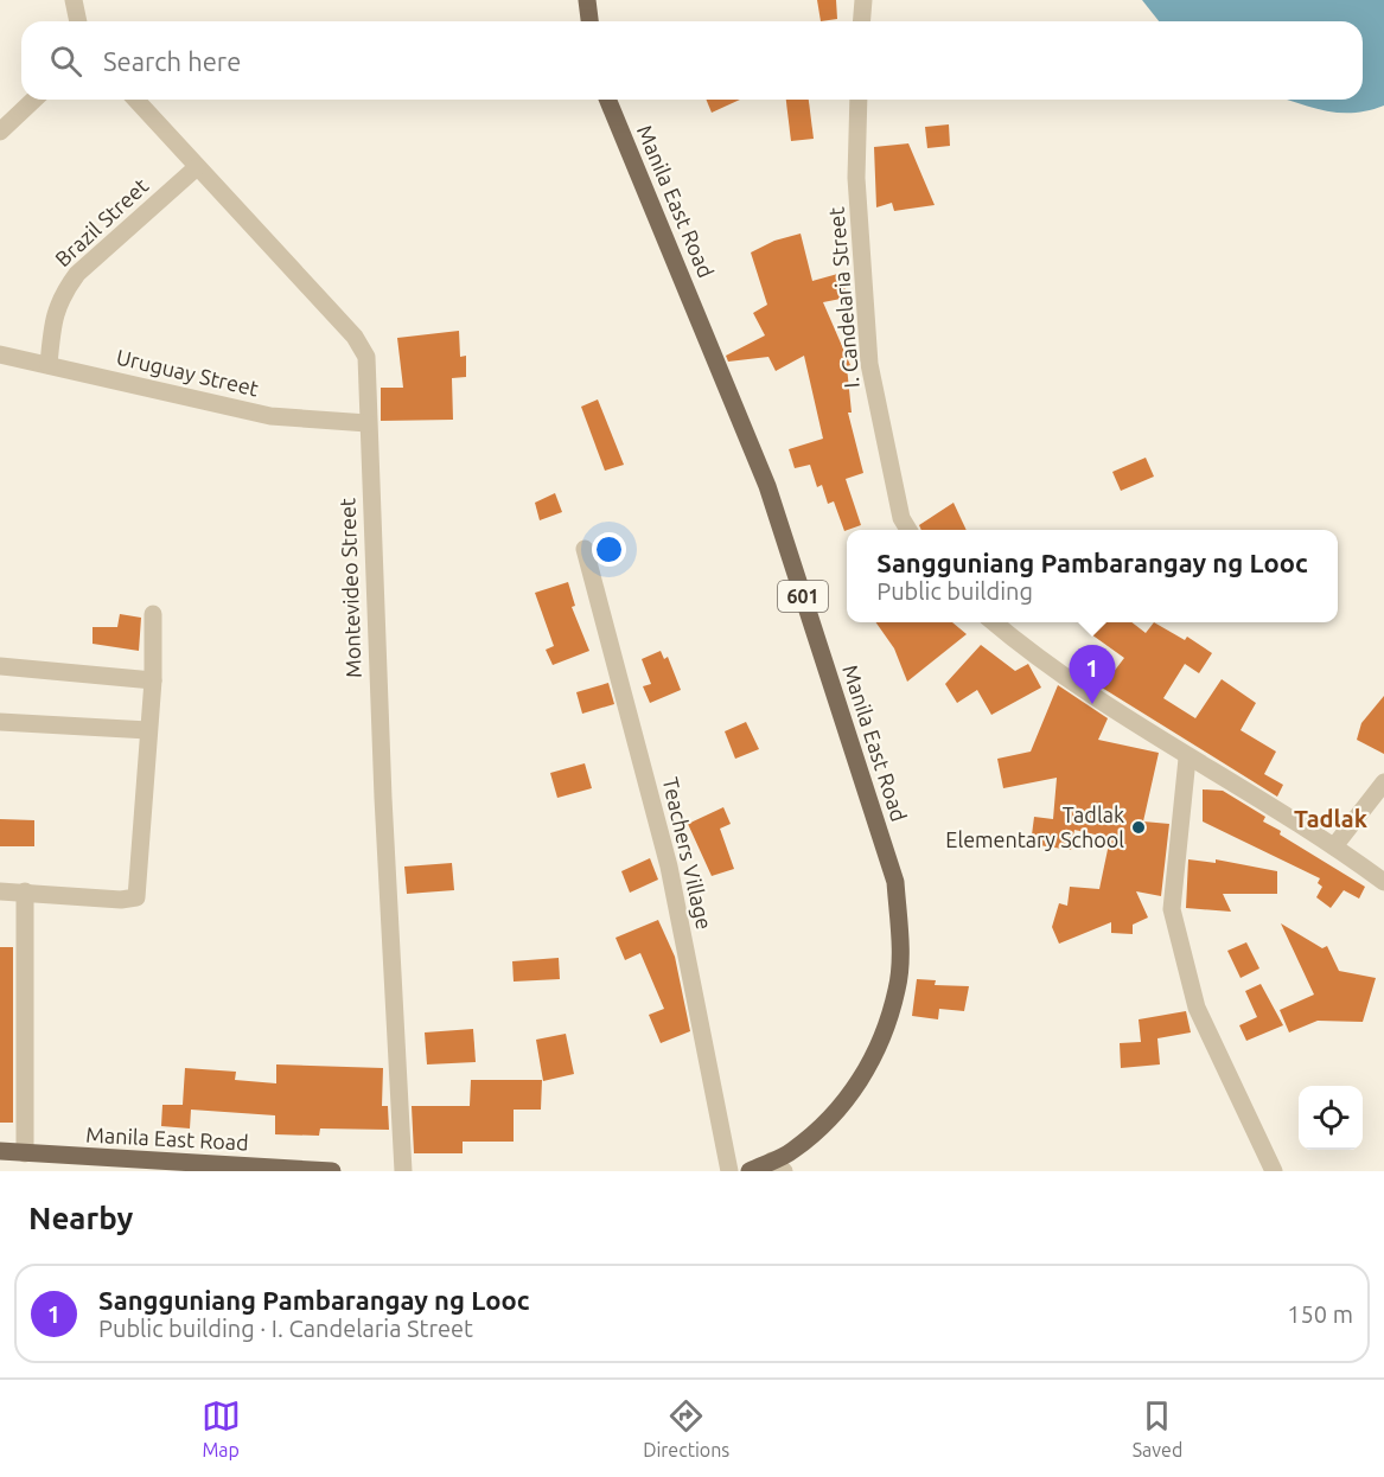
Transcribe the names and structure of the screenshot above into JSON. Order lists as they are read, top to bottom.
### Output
{
  "streets": {
    "main road": ["Manila East Road", "601"],
    "street": [
      "Brazil Street",
      "I. Candelaria Street",
      "Uruguay Street",
      "Montevideo Street",
      "Teachers Village"
    ]
  },
  "crossings": [
    ["Brazil Street", "Uruguay Street"],
    ["Brazil Street", "Montevideo Street"],
    ["Uruguay Street", "Montevideo Street"]
  ],
  "districts": ["Tadlak"],
  "places": ["Tadlak Elementary School"],
  "page": {
    "search": "Search here",
    "popup": ["Sangguniang Pambarangay ng Looc", "Public building"],
    "pins": "1",
    "heading": "Nearby",
    "list": [
      {
        "mark": "1",
        "name": "Sangguniang Pambarangay ng Looc",
        "note": "Public building · I. Candelaria Street",
        "value": "150 m"
      }
    ],
    "nav": ["Map", "Directions", "Saved"]
  }
}
